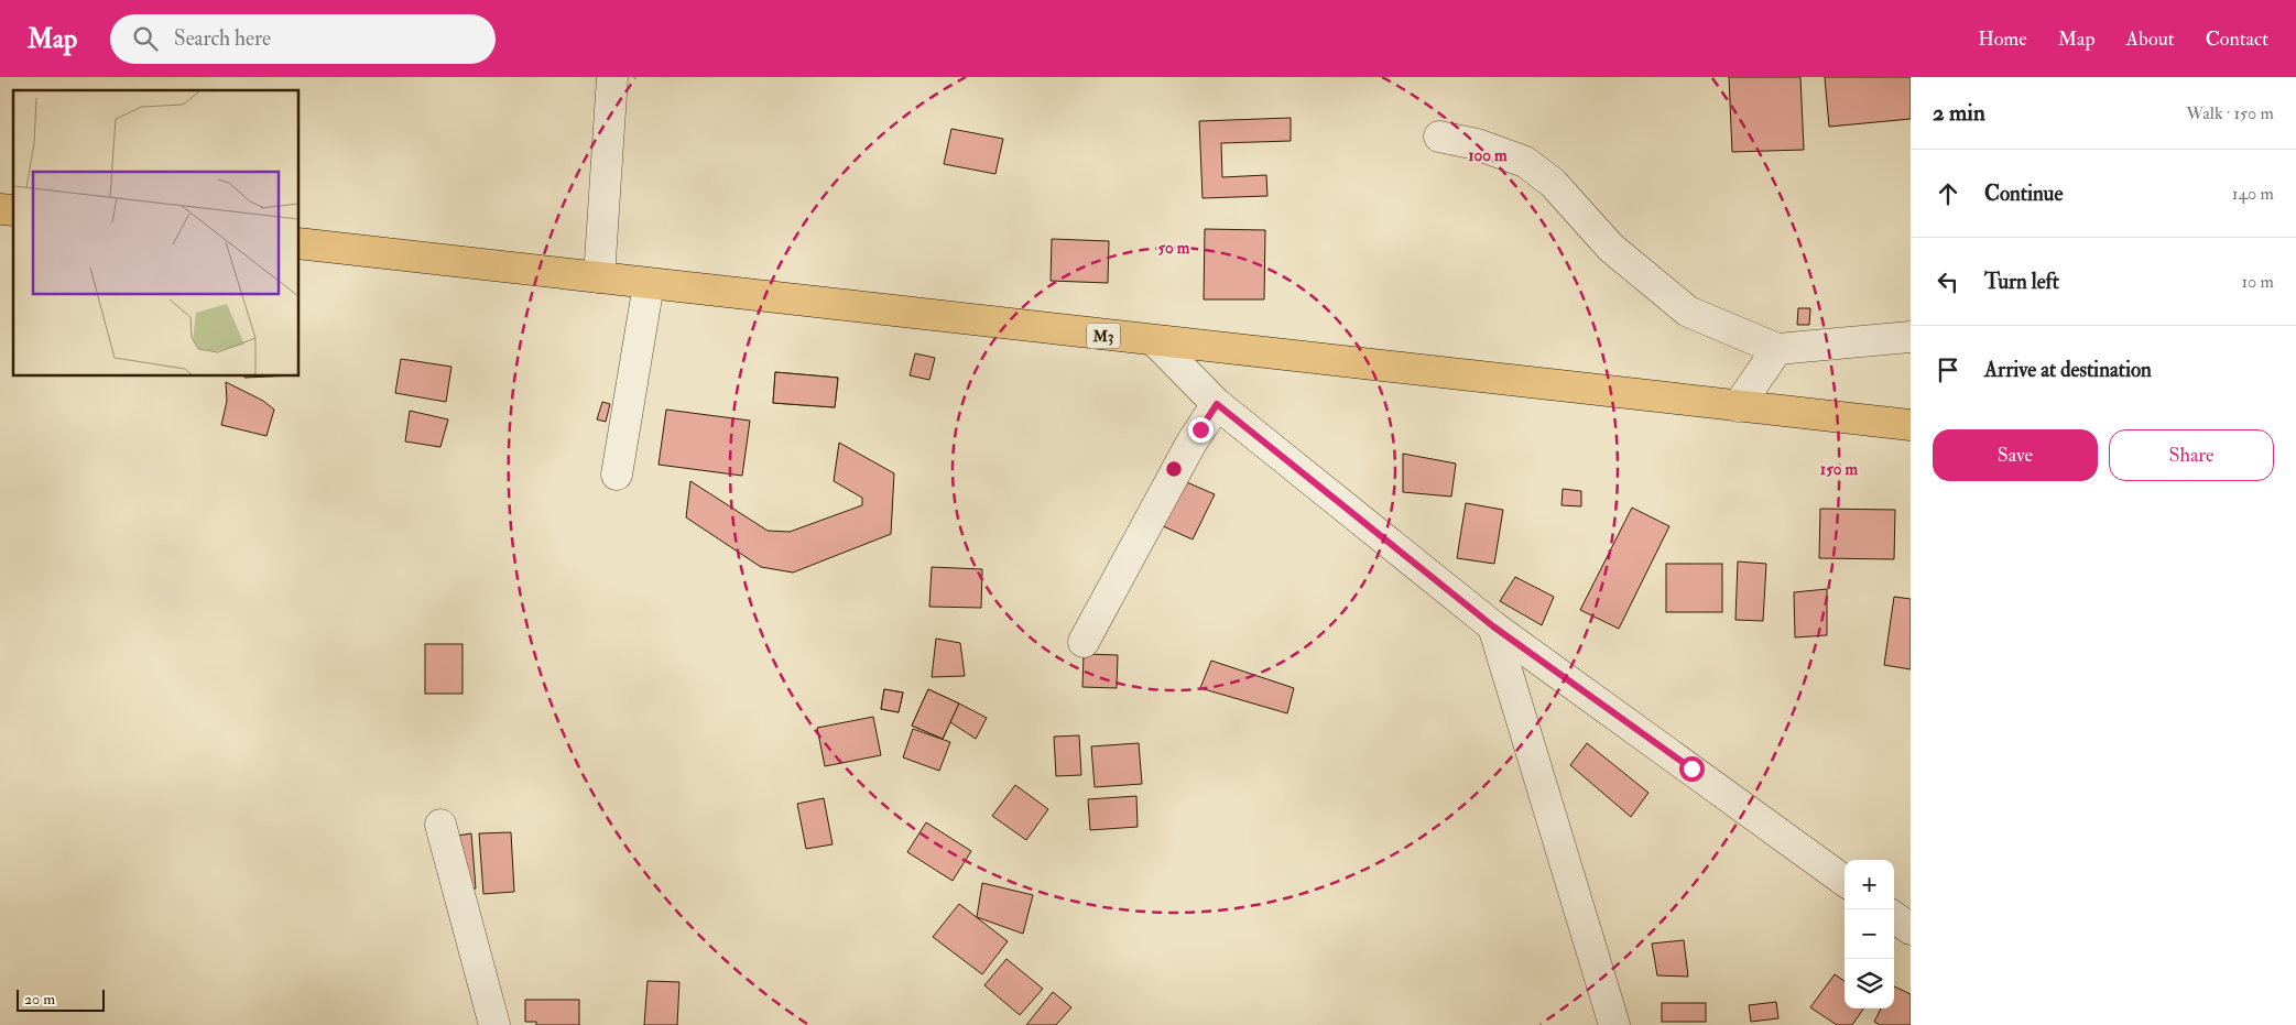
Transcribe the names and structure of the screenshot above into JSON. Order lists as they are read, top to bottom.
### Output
{
  "streets": {
    "highway": ["M3"]
  },
  "scale_bar": "20 m",
  "page": {
    "header": "Map",
    "search": "Search here",
    "nav": [
      "Home",
      "Map",
      "About",
      "Contact"
    ],
    "heading": ["2 min", "Walk · 150 m"],
    "list": [
      ["Continue", "140 m"],
      ["Turn left", "10 m"],
      "Arrive at destination"
    ],
    "buttons": ["Save", "Share"],
    "map_buttons": ["+", "−"],
    "scale": "20 m"
  },
  "rings": ["100 m", "50 m", "150 m"]
}
